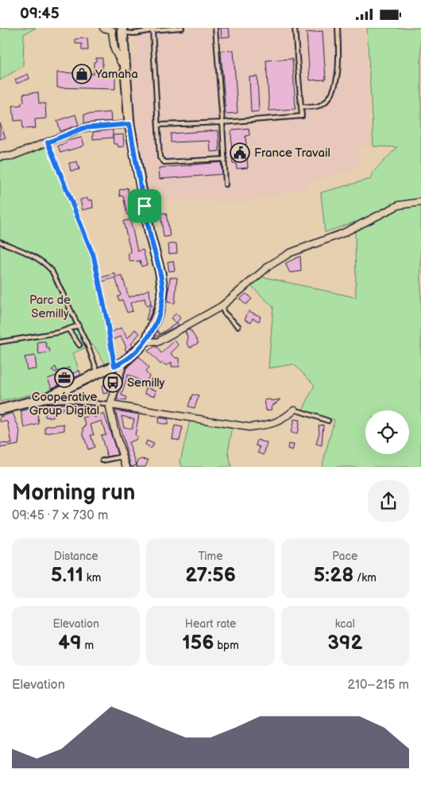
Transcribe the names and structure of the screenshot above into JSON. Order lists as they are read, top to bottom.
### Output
{
  "parks": ["Parc de Semilly"],
  "places": {
    "shop": ["Yamaha"],
    "public building": ["France Travail"],
    "office": ["Coopérative Group Digital"],
    "bus stop": ["Semilly"]
  },
  "page": {
    "status": "09:45",
    "heading": ["Morning run", "09:45 · 7 × 730 m"],
    "stats": [
      ["Distance", "5.11 km"],
      ["Time", "27:56"],
      ["Pace", "5:28 /km"],
      ["Elevation", "49 m"],
      ["Heart rate", "156 bpm"],
      ["kcal", "392"]
    ],
    "chart": ["Elevation", "210–215 m"]
  }
}
